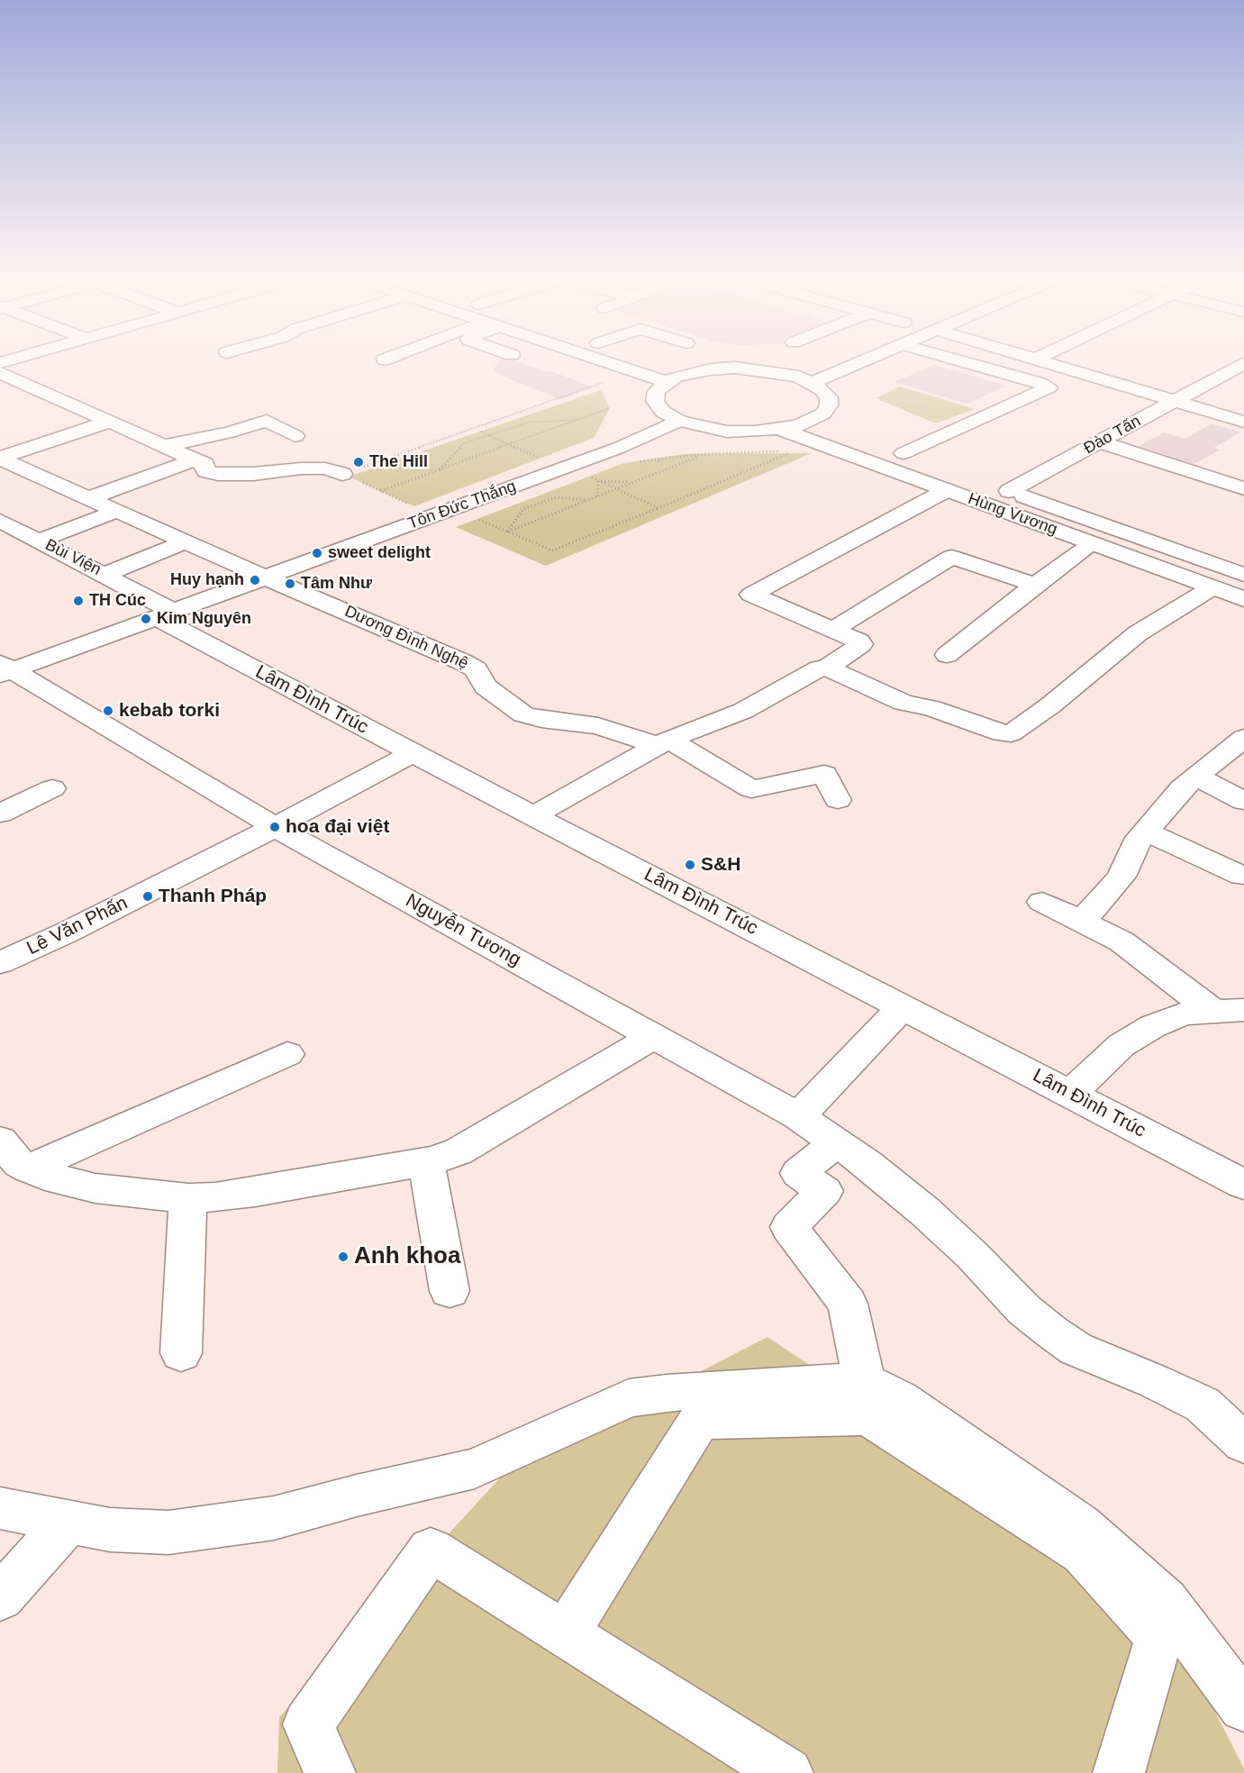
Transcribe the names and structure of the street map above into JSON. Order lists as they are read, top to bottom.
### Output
{
  "streets": {
    "street": [
      "Đào Tấn",
      "Tôn Đức Thắng",
      "Hùng Vương",
      "Bùi Viện",
      "Dương Đình Nghệ",
      "Lâm Đình Trúc",
      "Lê Văn Phấn",
      "Nguyễn Tương"
    ]
  },
  "crossings": [
    ["Đào Tấn", "Hùng Vương"],
    ["Tôn Đức Thắng", "Bùi Viện"],
    ["Tôn Đức Thắng", "Dương Đình Nghệ"],
    ["Tôn Đức Thắng", "Lâm Đình Trúc"],
    ["Tôn Đức Thắng", "Nguyễn Tương"],
    ["Bùi Viện", "Lâm Đình Trúc"],
    ["Lâm Đình Trúc", "Lê Văn Phấn"],
    ["Lê Văn Phấn", "Nguyễn Tương"]
  ],
  "places": [
    "The Hill",
    "sweet delight",
    "Huy hạnh",
    "Tâm Như",
    "TH Cúc",
    "Kim Nguyên",
    "kebab torki",
    "hoa đại việt",
    "S&H",
    "Thanh Pháp",
    "Anh khoa"
  ]
}
